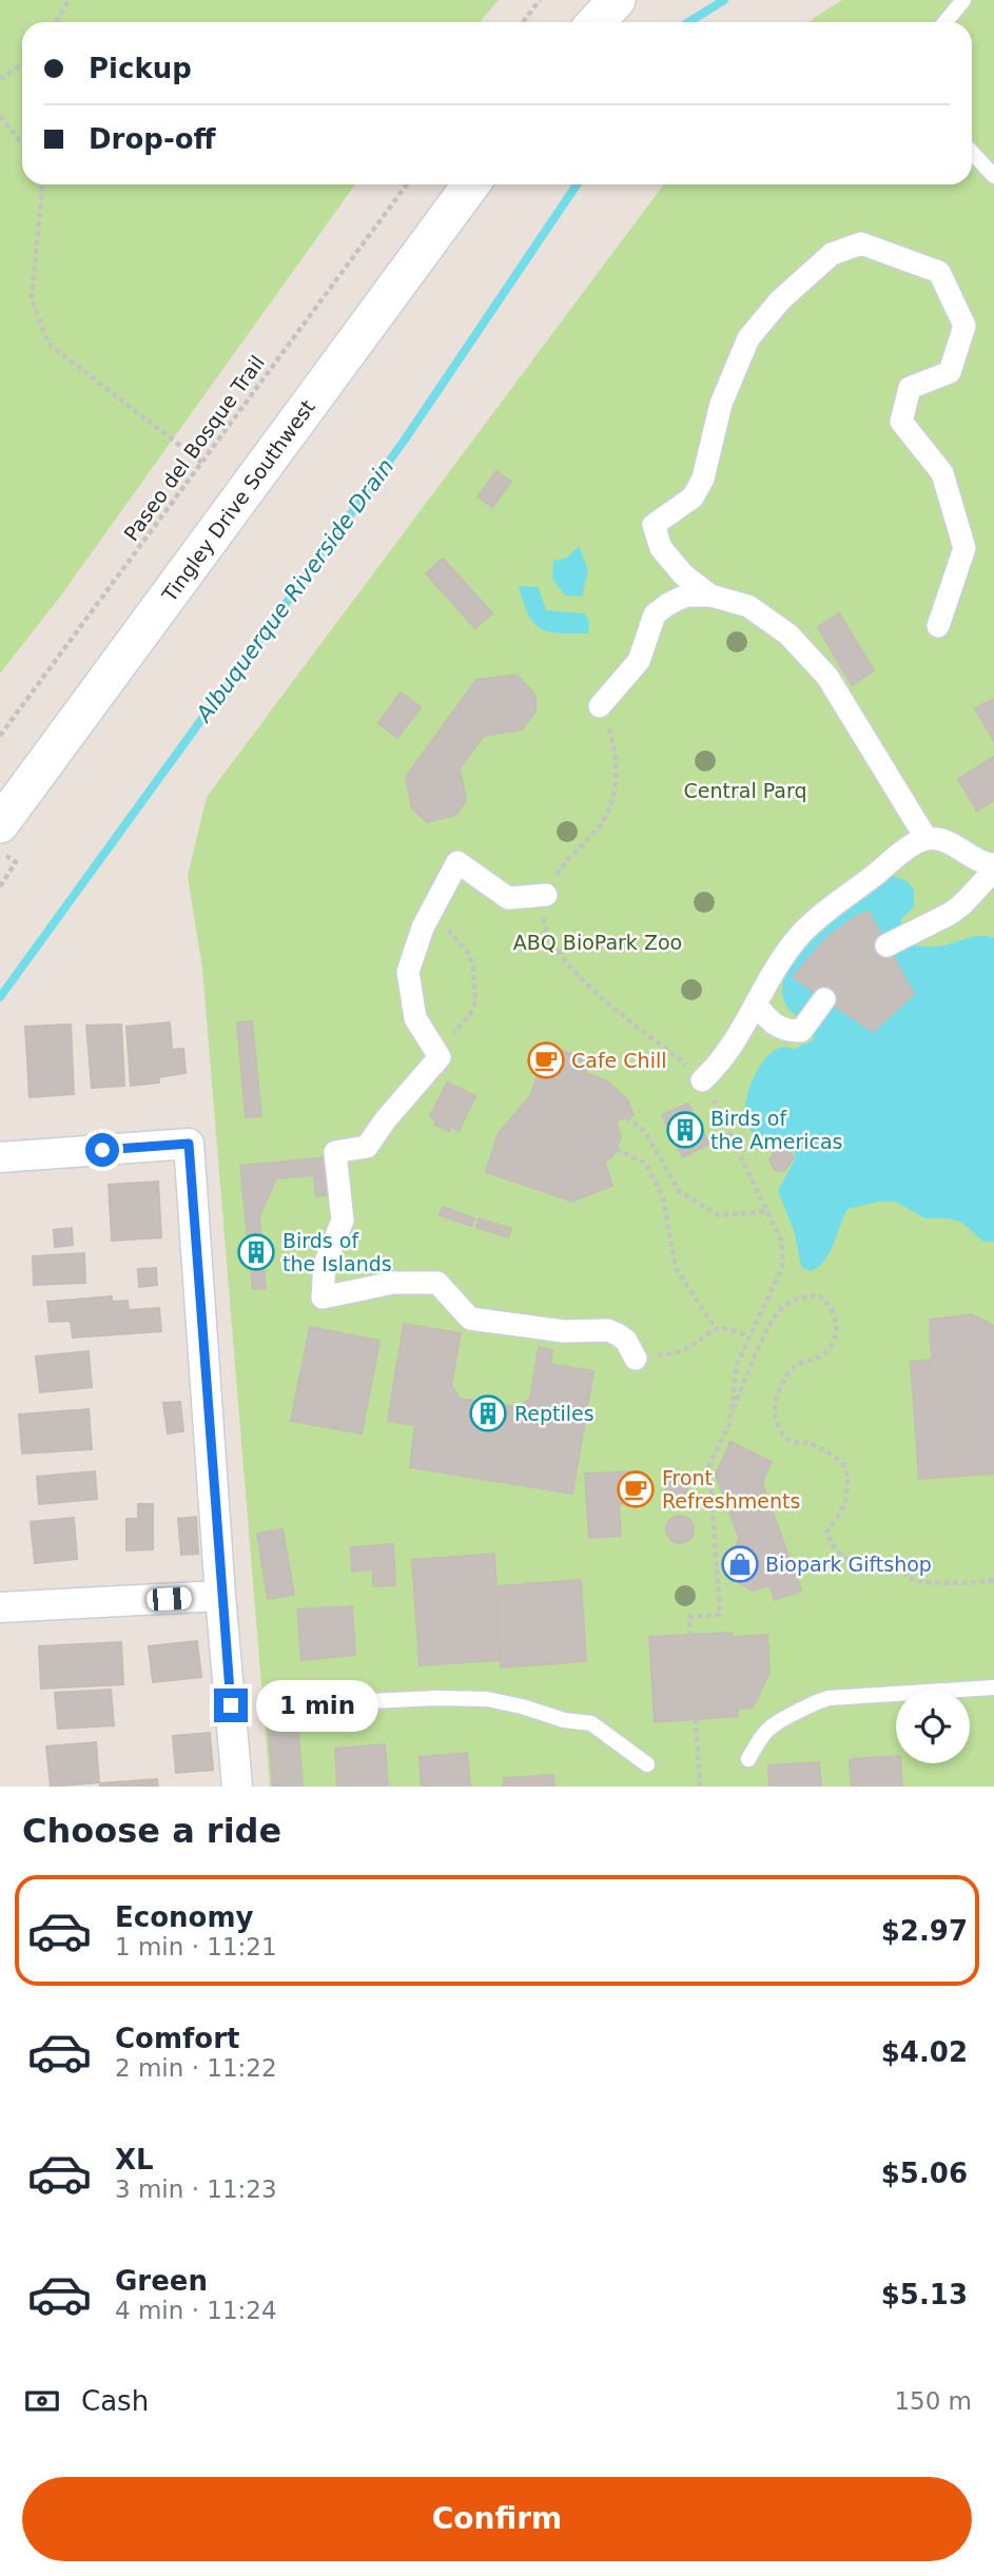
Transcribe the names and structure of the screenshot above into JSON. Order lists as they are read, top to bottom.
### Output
{
  "streets": {
    "street": ["Tingley Drive Southwest"],
    "path": ["Paseo del Bosque Trail"]
  },
  "water": ["Albuquerque Riverside Drain"],
  "parks": ["Central Parq", "ABQ BioPark Zoo"],
  "places": {
    "cafe": ["Cafe Chill", "Front Refreshments"],
    "building": ["Birds of the Americas", "Birds of the Islands", "Reptiles"],
    "shop": ["Biopark Giftshop"]
  },
  "page": {
    "banner": ["Pickup", "Drop-off"],
    "bubble": "1 min",
    "heading": "Choose a ride",
    "list": [
      {
        "name": "Economy",
        "note": "1 min · 11:21",
        "value": "$2.97"
      },
      {
        "name": "Comfort",
        "note": "2 min · 11:22",
        "value": "$4.02"
      },
      {
        "name": "XL",
        "note": "3 min · 11:23",
        "value": "$5.06"
      },
      {
        "name": "Green",
        "note": "4 min · 11:24",
        "value": "$5.13"
      }
    ],
    "pay": ["Cash", "150 m"],
    "buttons": "Confirm"
  }
}
